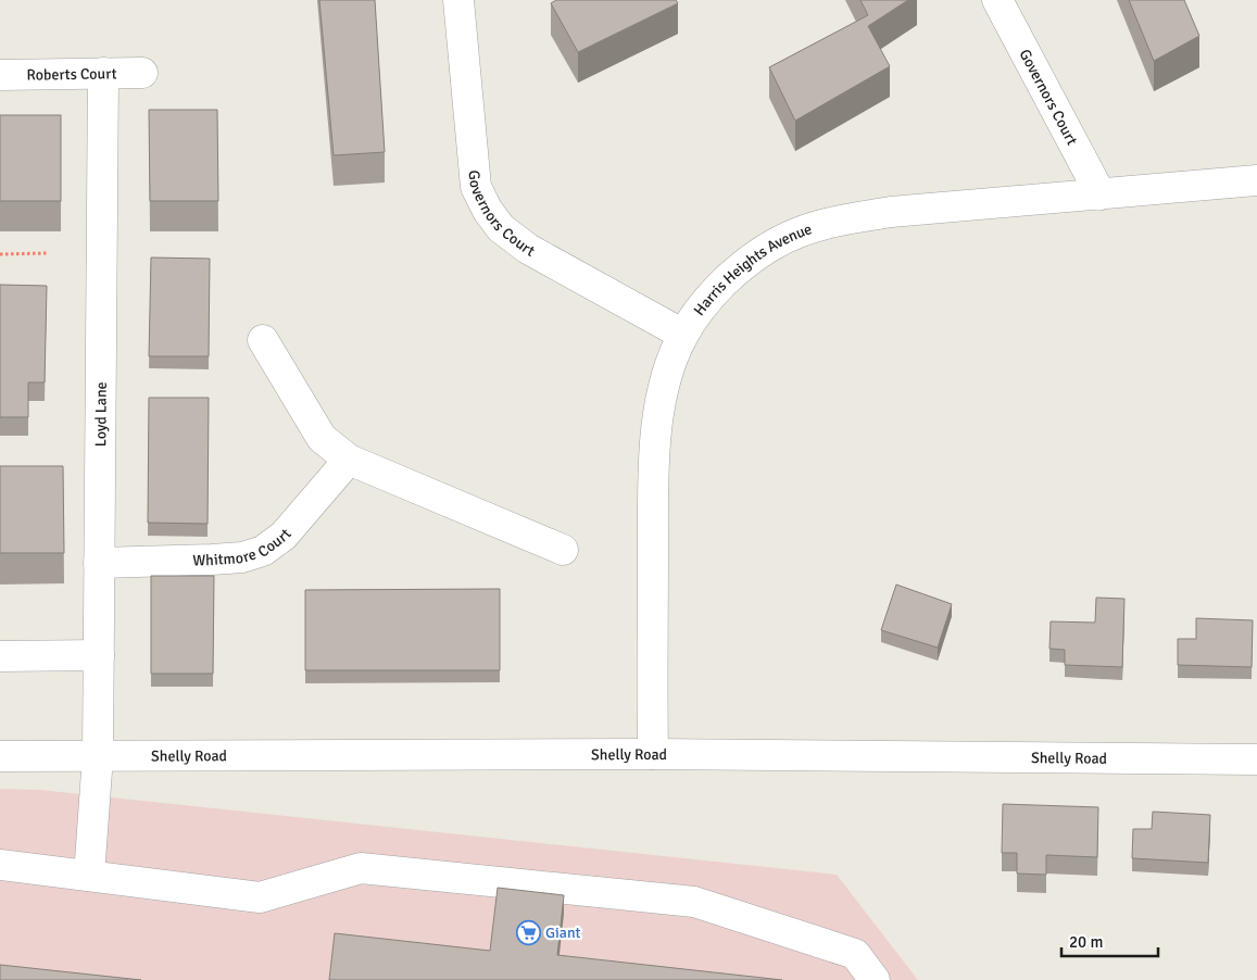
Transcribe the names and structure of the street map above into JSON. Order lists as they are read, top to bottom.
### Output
{
  "streets": {
    "street": [
      "Roberts Court",
      "Governors Court",
      "Harris Heights Avenue",
      "Loyd Lane",
      "Whitmore Court",
      "Shelly Road"
    ]
  },
  "crossings": [
    ["Roberts Court", "Loyd Lane"],
    ["Governors Court", "Harris Heights Avenue"],
    ["Harris Heights Avenue", "Shelly Road"],
    ["Loyd Lane", "Whitmore Court"],
    ["Loyd Lane", "Shelly Road"]
  ],
  "places": {
    "supermarket": ["Giant"]
  },
  "scale_bar": "20 m"
}
